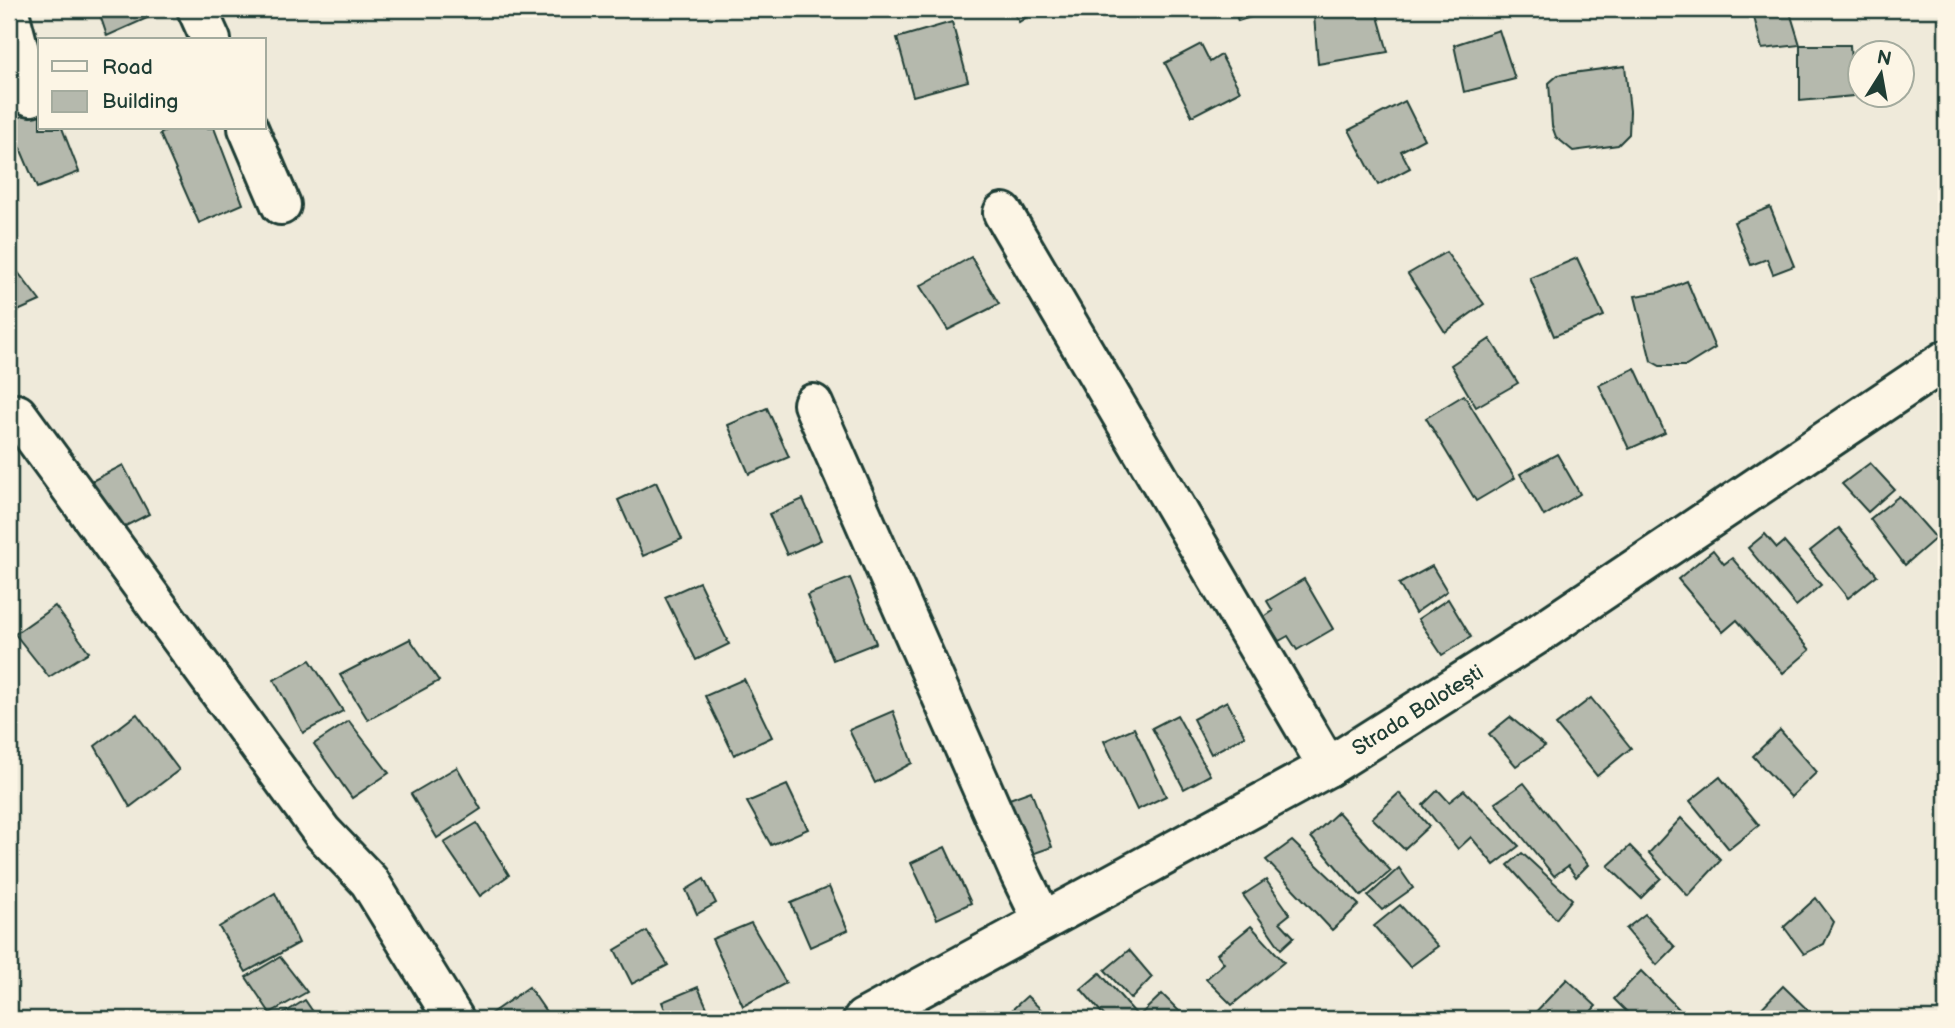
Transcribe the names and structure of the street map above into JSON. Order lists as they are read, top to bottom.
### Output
{
  "streets": {
    "street": ["Strada Balotești"]
  },
  "legend": ["Road", "Building"],
  "north": "top"
}
